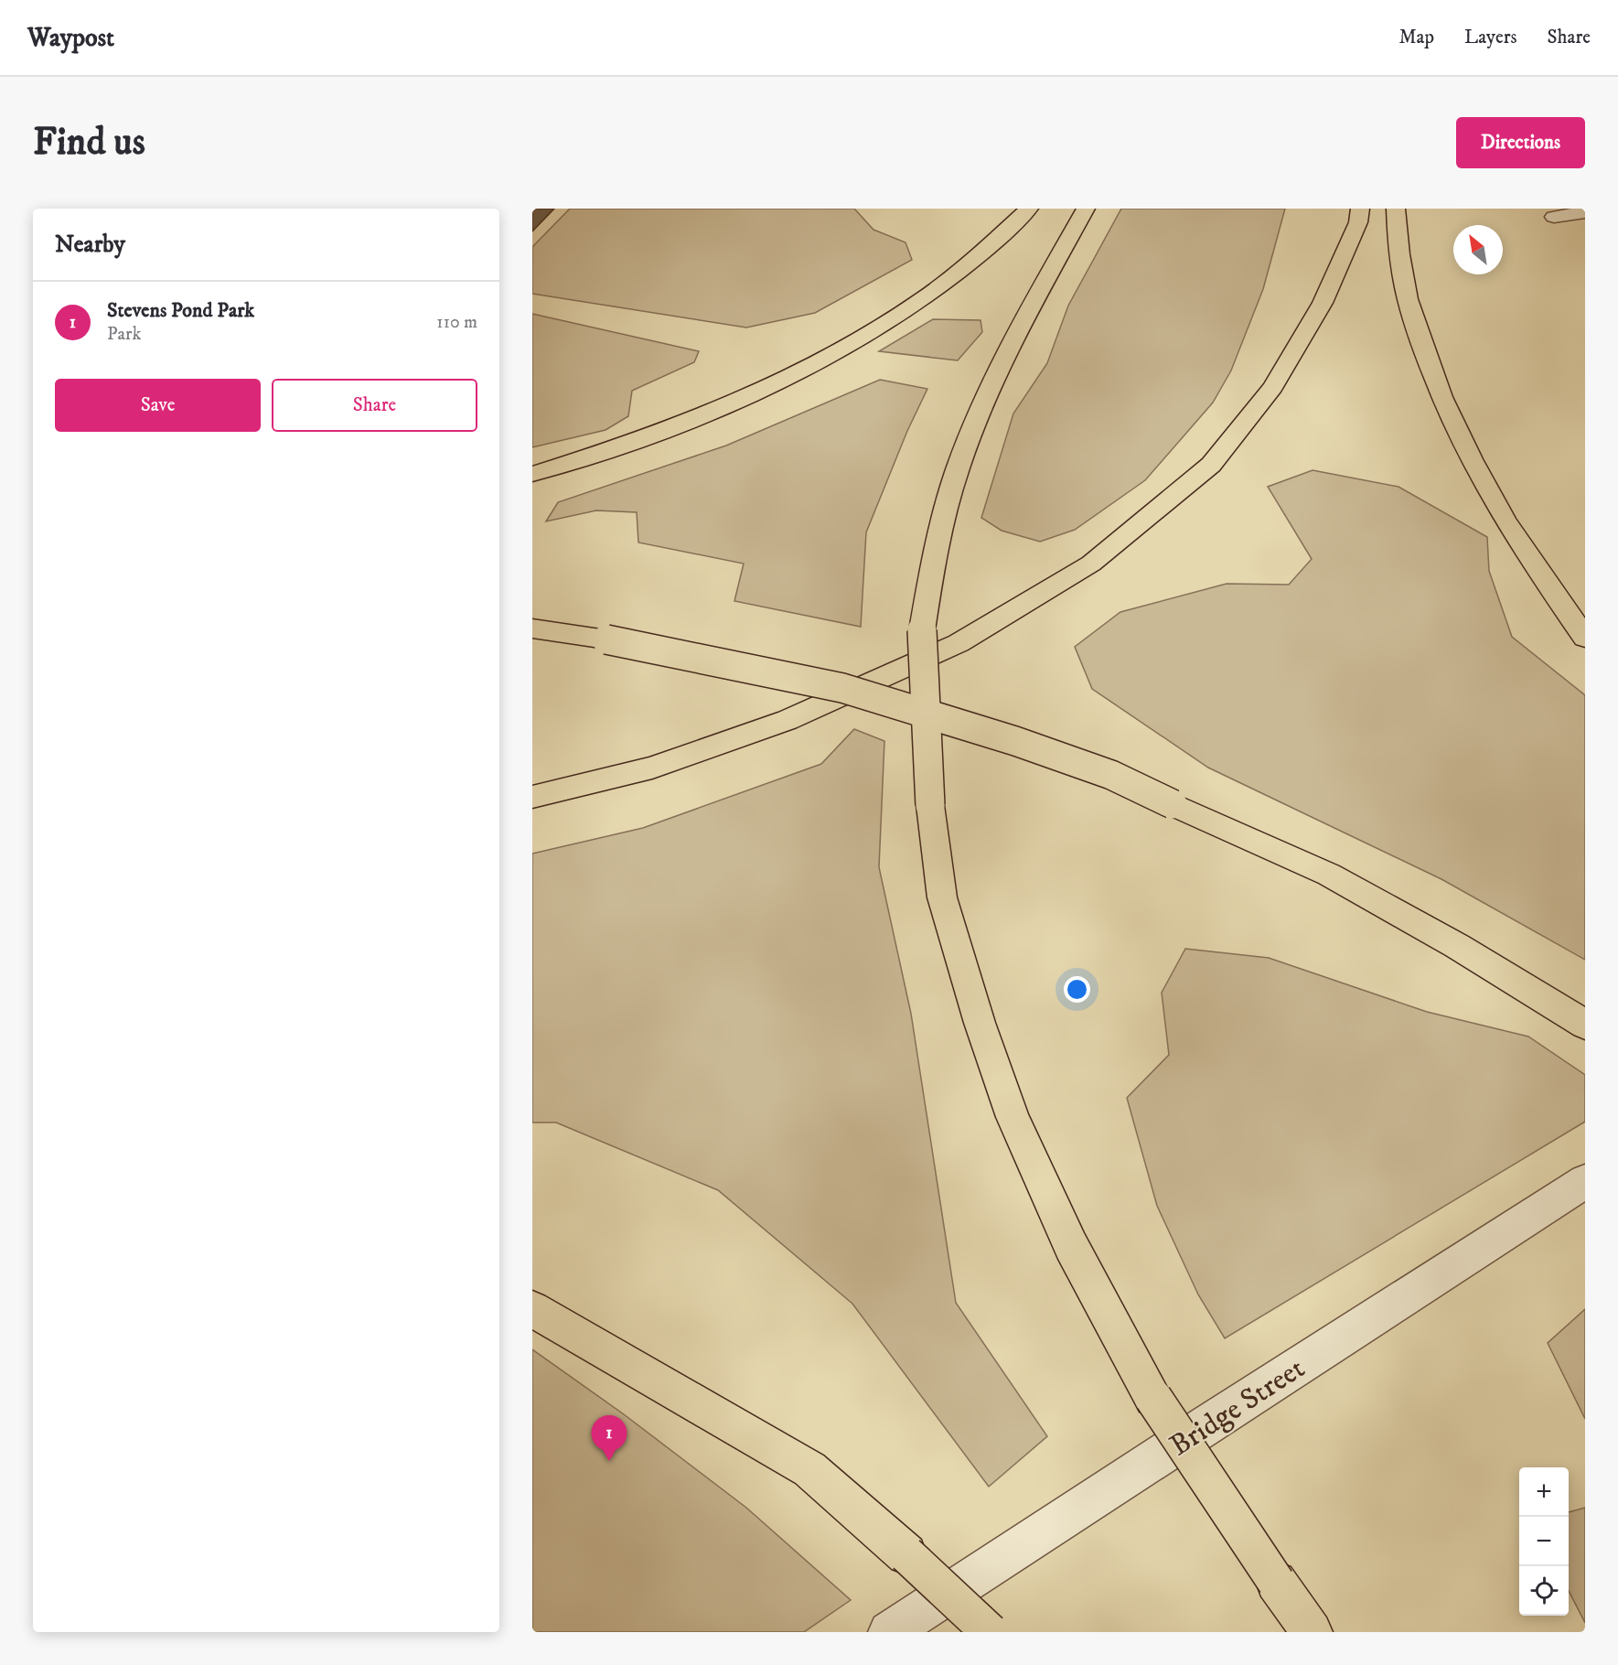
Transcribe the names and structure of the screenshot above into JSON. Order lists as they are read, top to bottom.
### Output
{
  "streets": {
    "street": ["Bridge Street"]
  },
  "north": "top left",
  "page": {
    "header": "Waypost",
    "nav": ["Map", "Layers", "Share"],
    "buttons": [
      "Directions",
      ["Save", "Share"]
    ],
    "title": "Find us",
    "heading": "Nearby",
    "list": [
      {
        "mark": "1",
        "name": "Stevens Pond Park",
        "note": "Park",
        "value": "110 m"
      }
    ],
    "pins": "1",
    "map_buttons": ["+", "−"]
  }
}
